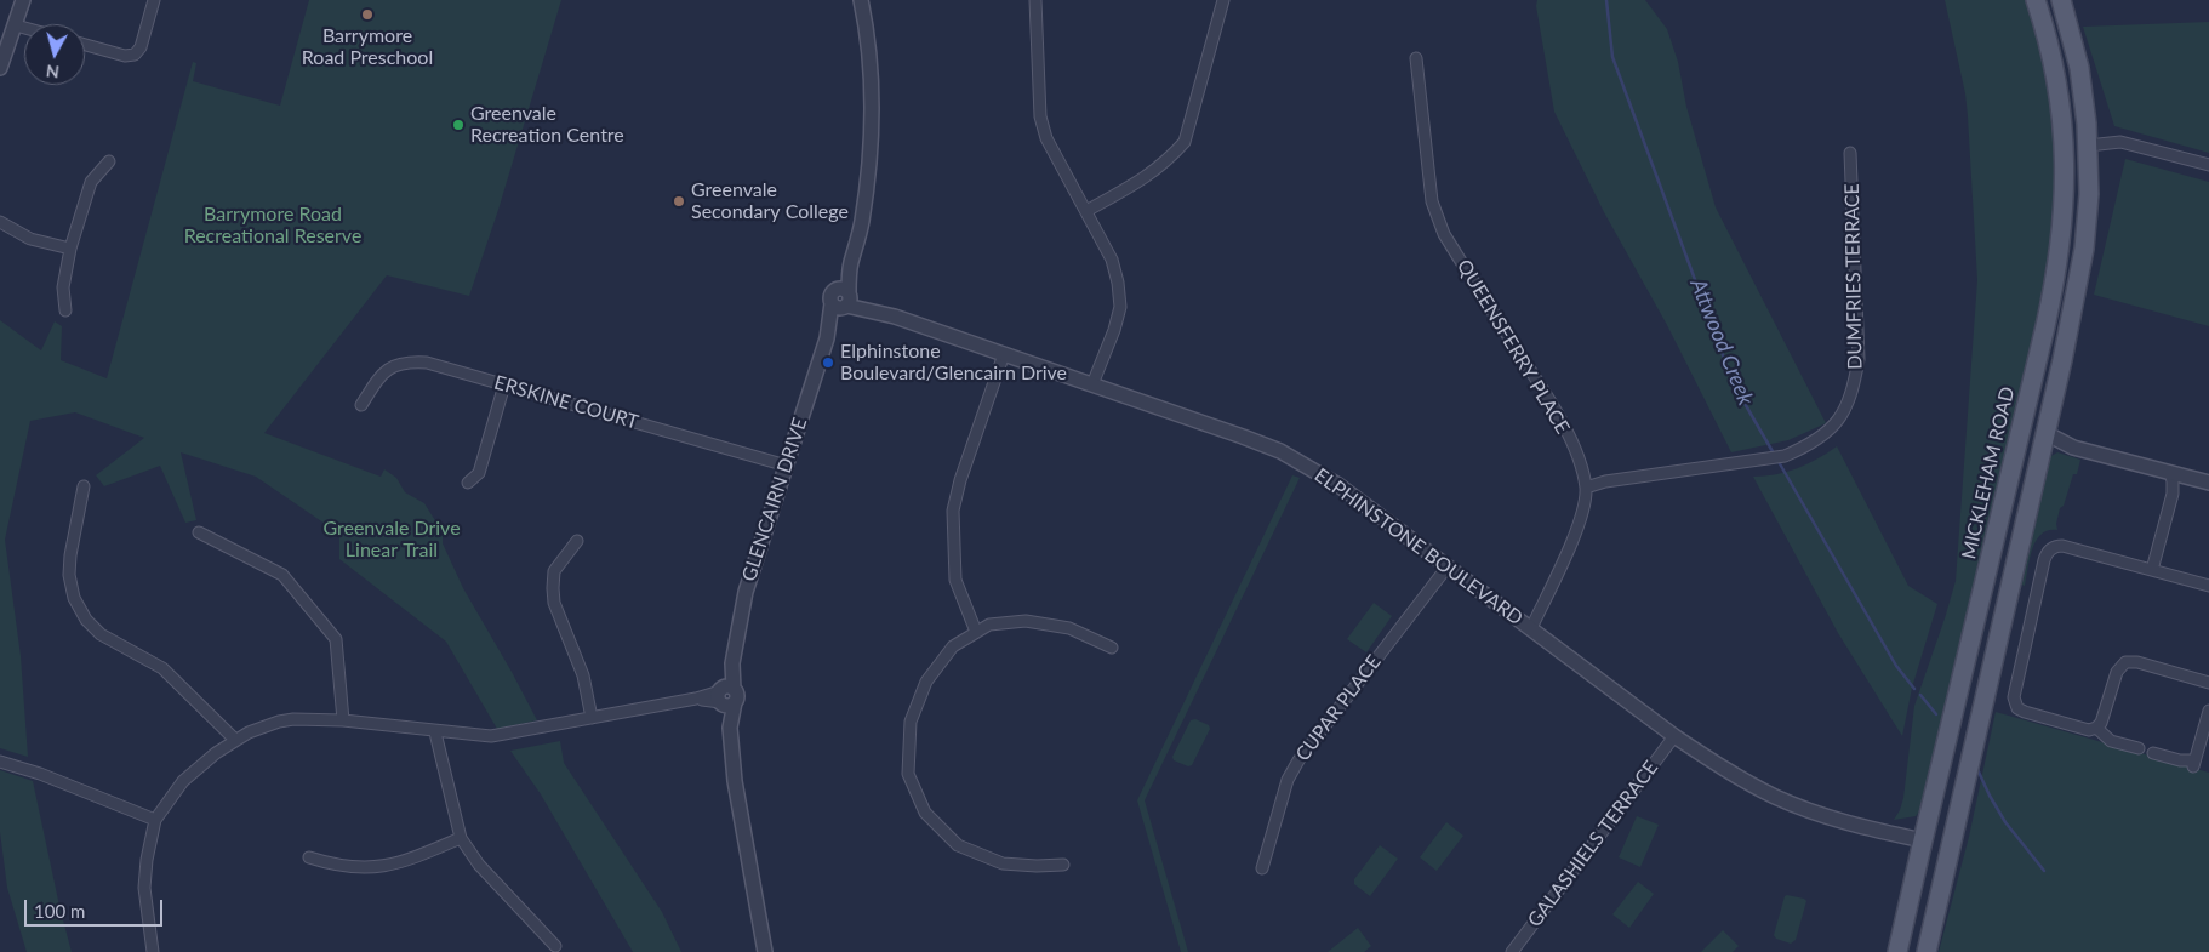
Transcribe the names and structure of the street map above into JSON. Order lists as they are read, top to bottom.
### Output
{
  "streets": {
    "main road": ["MICKLEHAM ROAD"],
    "street": [
      "DUMFRIES TERRACE",
      "QUEENSFERRY PLACE",
      "ERSKINE COURT",
      "GLENCAIRN DRIVE",
      "ELPHINSTONE BOULEVARD",
      "CUPAR PLACE",
      "GALASHIELS TERRACE"
    ]
  },
  "crossings": [
    ["DUMFRIES TERRACE", "QUEENSFERRY PLACE"],
    ["QUEENSFERRY PLACE", "ELPHINSTONE BOULEVARD"],
    ["ERSKINE COURT", "GLENCAIRN DRIVE"],
    ["MICKLEHAM ROAD", "ELPHINSTONE BOULEVARD"],
    ["GLENCAIRN DRIVE", "ELPHINSTONE BOULEVARD"],
    ["ELPHINSTONE BOULEVARD", "CUPAR PLACE"],
    ["ELPHINSTONE BOULEVARD", "GALASHIELS TERRACE"]
  ],
  "water": ["Attwood Creek"],
  "parks": ["Barrymore Road Recreational Reserve", "Greenvale Drive Linear Trail"],
  "places": [
    "Barrymore Road Preschool",
    "Greenvale Recreation Centre",
    "Greenvale Secondary College",
    "Elphinstone Boulevard/Glencairn Drive"
  ],
  "scale_bar": "100 m",
  "north": "bottom"
}
